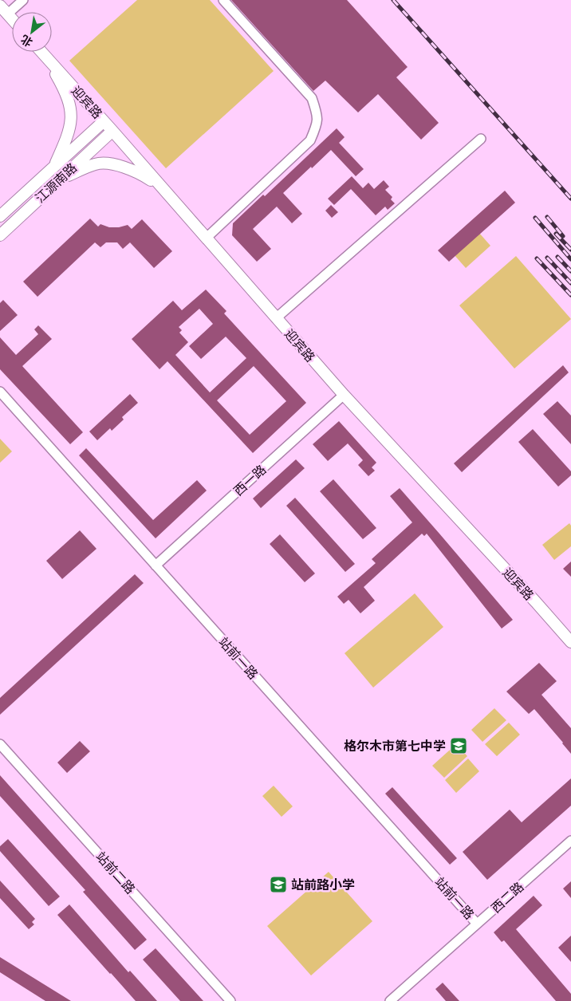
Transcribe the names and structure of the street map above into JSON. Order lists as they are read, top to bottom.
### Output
{
  "streets": {
    "main road": ["迎宾路", "江源南路"],
    "street": [
      "西一路",
      "站前一路",
      "站前二路",
      "西二路"
    ]
  },
  "crossings": [
    ["迎宾路", "江源南路"],
    ["迎宾路", "西一路"],
    ["西一路", "站前一路"],
    ["站前一路", "西二路"]
  ],
  "places": {
    "school or university": ["格尔木市第七中学", "站前路小学"]
  },
  "north": "bottom left"
}
